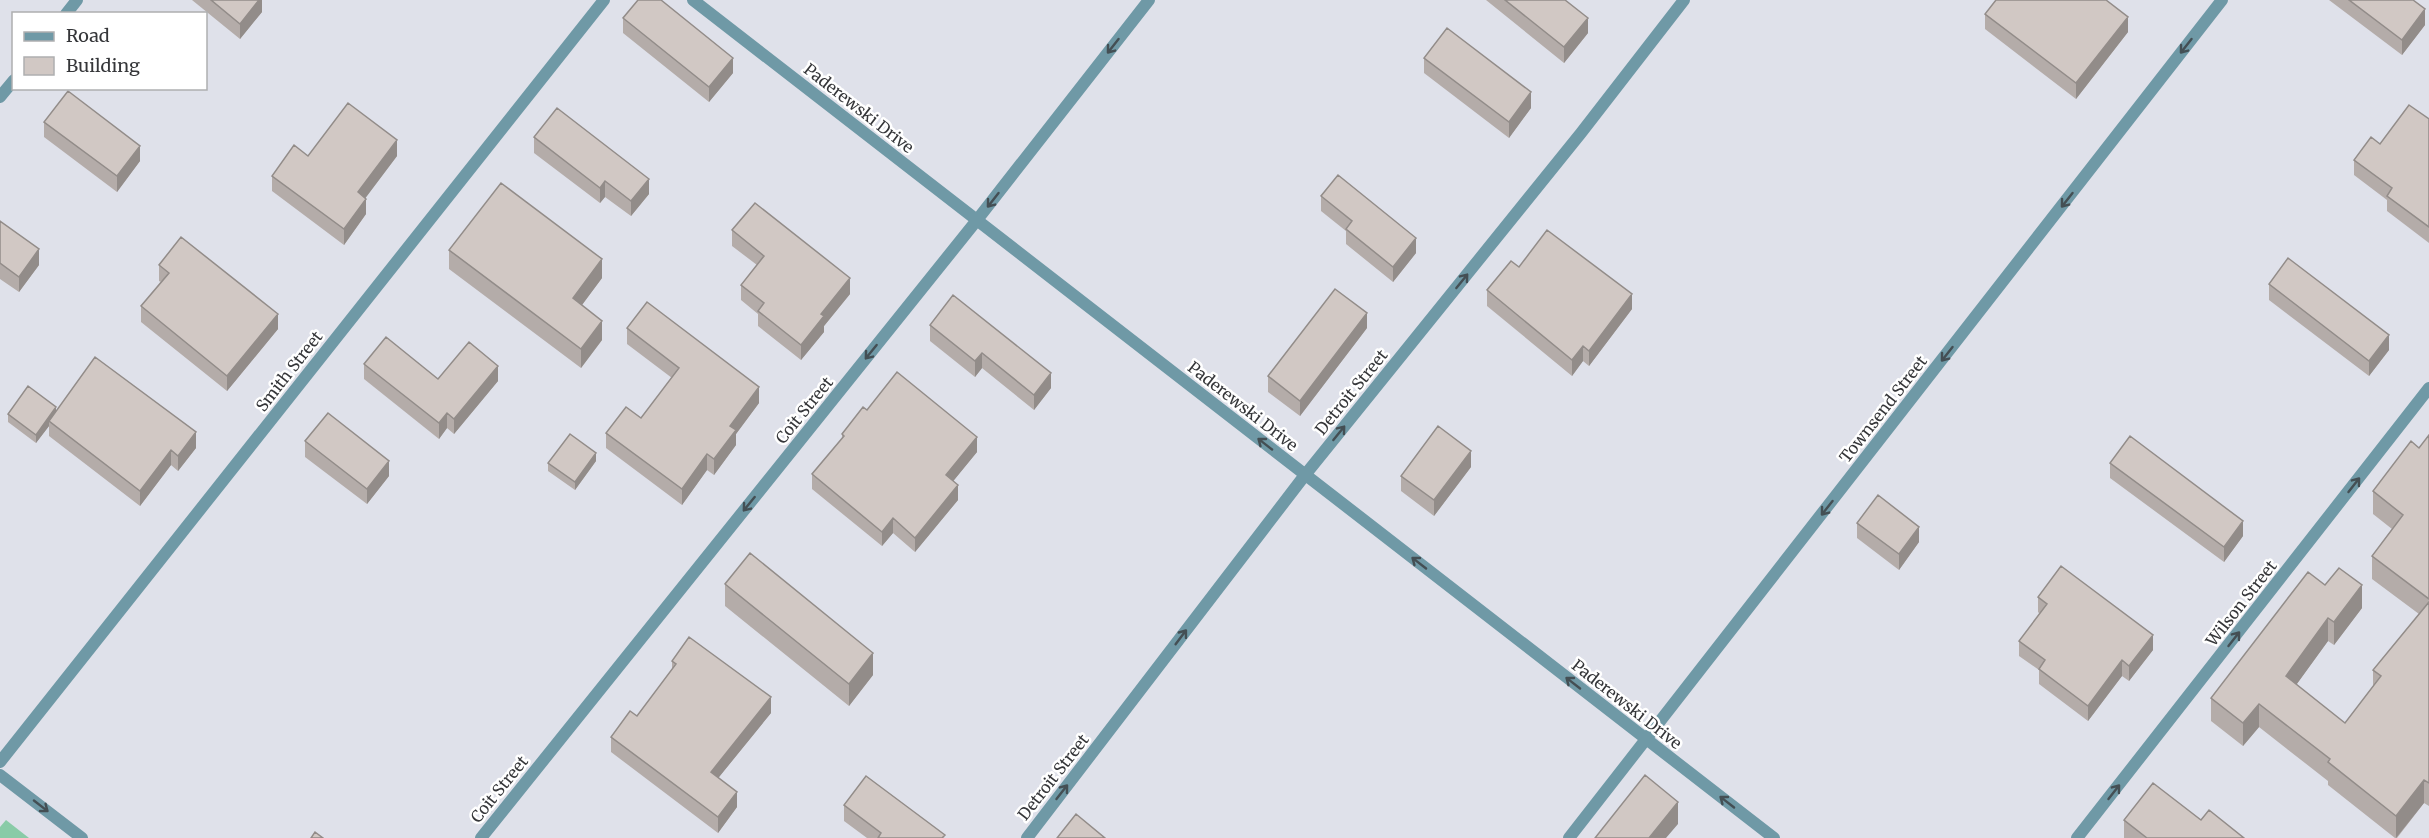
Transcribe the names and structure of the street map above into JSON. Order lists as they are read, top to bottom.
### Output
{
  "streets": {
    "street": [
      "Paderewski Drive",
      "Smith Street",
      "Detroit Street",
      "Townsend Street",
      "Coit Street",
      "Wilson Street"
    ]
  },
  "crossings": [
    ["Paderewski Drive", "Detroit Street"],
    ["Paderewski Drive", "Townsend Street"],
    ["Paderewski Drive", "Coit Street"]
  ],
  "one_way": [
    "Paderewski Drive",
    "Detroit Street",
    "Townsend Street",
    "Coit Street",
    "Wilson Street"
  ],
  "legend": ["Road", "Building"]
}
